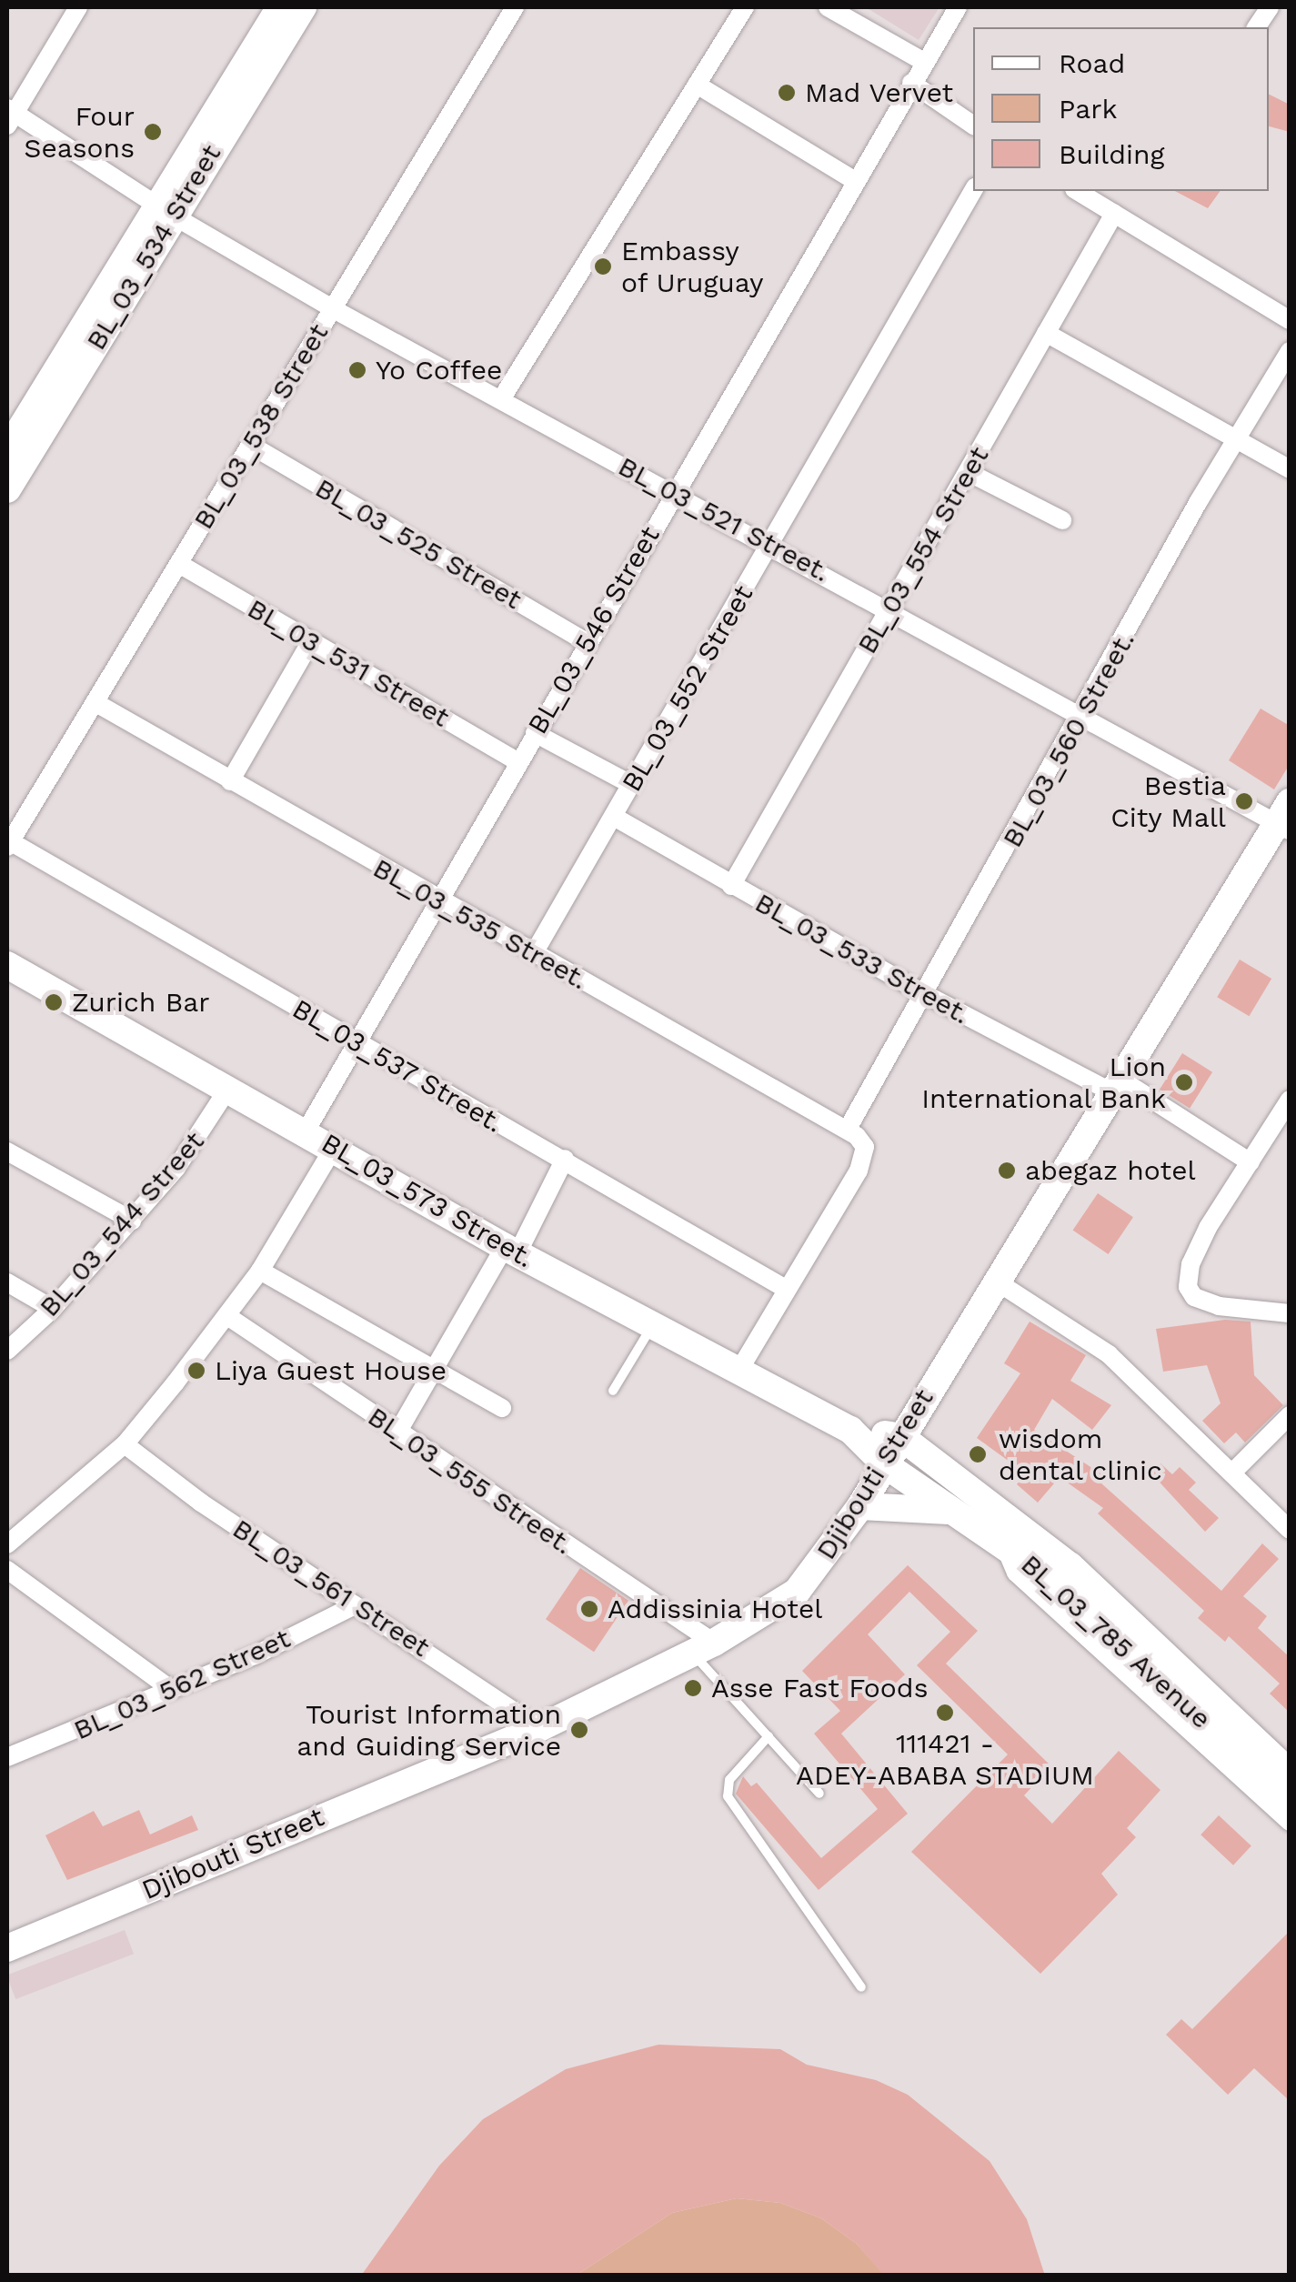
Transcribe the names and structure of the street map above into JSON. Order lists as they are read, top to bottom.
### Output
{
  "streets": {
    "main road": [
      "BL_03_534 Street",
      "BL_03_573 Street.",
      "Djibouti Street",
      "BL_03_785 Avenue"
    ],
    "street": [
      "BL_03_538 Street",
      "BL_03_521 Street.",
      "BL_03_525 Street",
      "BL_03_554 Street",
      "BL_03_546 Street",
      "BL_03_531 Street",
      "BL_03_552 Street",
      "BL_03_560 Street.",
      "BL_03_535 Street.",
      "BL_03_533 Street.",
      "BL_03_537 Street.",
      "BL_03_544 Street",
      "BL_03_555 Street.",
      "BL_03_561 Street",
      "BL_03_562 Street"
    ]
  },
  "crossings": [
    ["BL_03_534 Street", "BL_03_521 Street."],
    ["BL_03_538 Street", "BL_03_521 Street."],
    ["BL_03_538 Street", "BL_03_525 Street"],
    ["BL_03_538 Street", "BL_03_531 Street"],
    ["BL_03_538 Street", "BL_03_535 Street."],
    ["BL_03_538 Street", "BL_03_537 Street."],
    ["BL_03_521 Street.", "BL_03_554 Street"],
    ["BL_03_521 Street.", "BL_03_546 Street"],
    ["BL_03_521 Street.", "BL_03_552 Street"],
    ["BL_03_521 Street.", "BL_03_560 Street."],
    ["BL_03_521 Street.", "Djibouti Street"],
    ["BL_03_525 Street", "BL_03_546 Street"],
    ["BL_03_554 Street", "BL_03_533 Street."],
    ["BL_03_546 Street", "BL_03_531 Street"],
    ["BL_03_546 Street", "BL_03_535 Street."],
    ["BL_03_546 Street", "BL_03_537 Street."],
    ["BL_03_546 Street", "BL_03_573 Street."],
    ["BL_03_552 Street", "BL_03_535 Street."],
    ["BL_03_552 Street", "BL_03_533 Street."],
    ["BL_03_560 Street.", "BL_03_535 Street."],
    ["BL_03_560 Street.", "BL_03_533 Street."],
    ["BL_03_535 Street.", "BL_03_537 Street."],
    ["BL_03_533 Street.", "Djibouti Street"],
    ["BL_03_573 Street.", "BL_03_544 Street"],
    ["BL_03_573 Street.", "BL_03_785 Avenue"],
    ["Djibouti Street", "BL_03_555 Street."],
    ["Djibouti Street", "BL_03_561 Street"],
    ["Djibouti Street", "BL_03_785 Avenue"],
    ["BL_03_561 Street", "BL_03_562 Street"]
  ],
  "places": [
    "Mad Vervet",
    "Four Seasons",
    "Embassy of Uruguay",
    "Yo Coffee",
    "Bestia City Mall",
    "Zurich Bar",
    "Lion International Bank",
    "abegaz hotel",
    "Liya Guest House",
    "wisdom dental clinic",
    "Addissinia Hotel",
    "Asse Fast Foods",
    "111421 - ADEY-ABABA STADIUM",
    "Tourist Information and Guiding Service"
  ],
  "legend": ["Road", "Park", "Building"]
}
